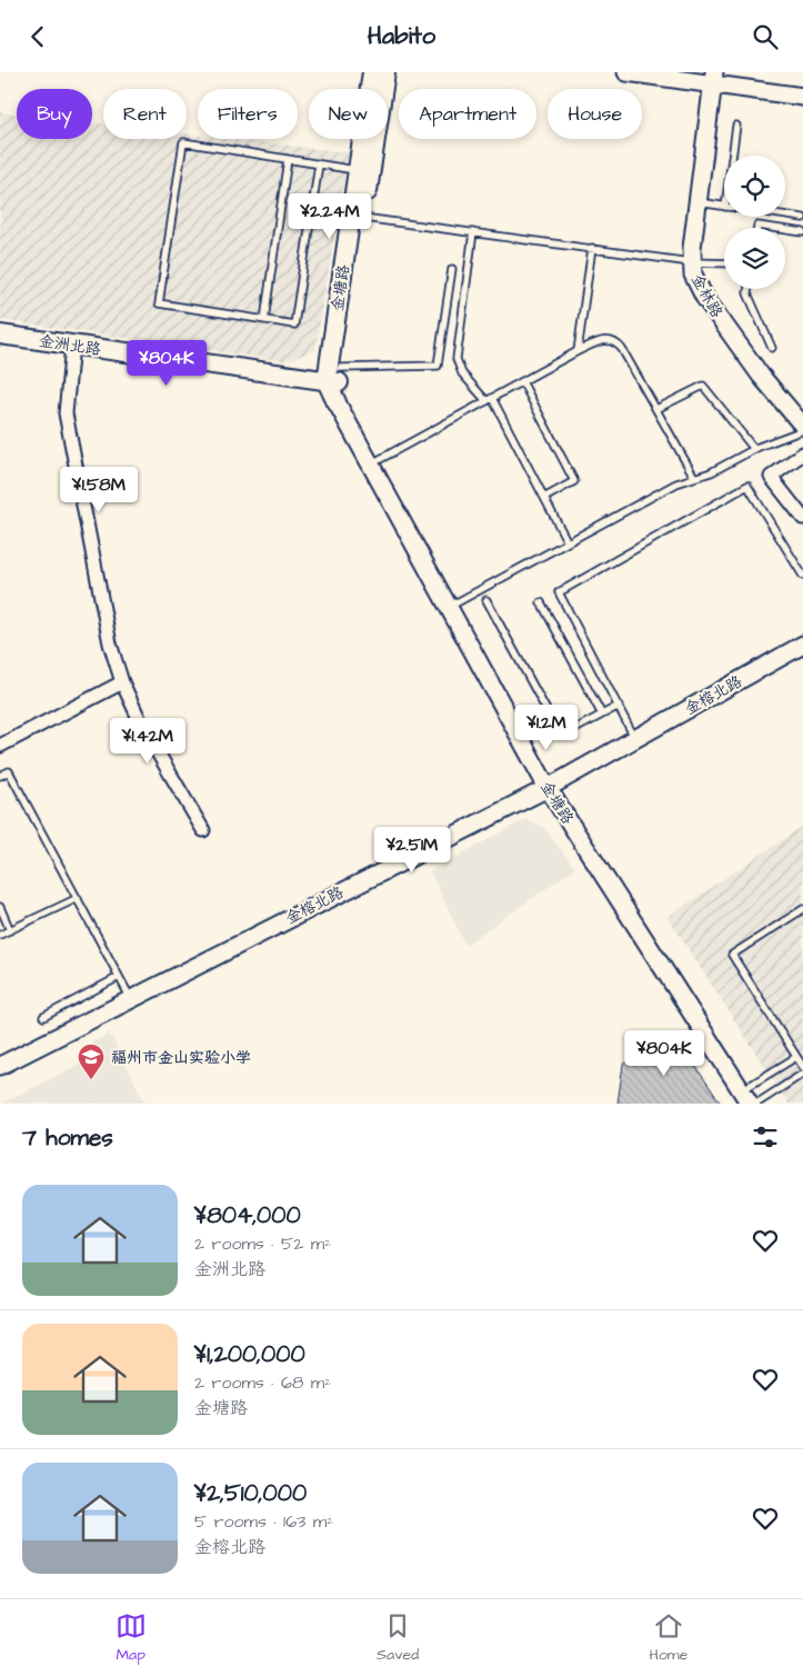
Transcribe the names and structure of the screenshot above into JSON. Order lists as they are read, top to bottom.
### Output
{
  "streets": {
    "main road": ["金塘路", "金洲北路"],
    "street": ["金林路", "金榕北路"]
  },
  "crossings": [
    ["金塘路", "金洲北路"],
    ["金塘路", "金榕北路"]
  ],
  "places": {
    "school or university": ["福州市金山实验小学"]
  },
  "page": {
    "header": "Habito",
    "chip": [
      "Buy",
      "Rent",
      "Filters",
      "New",
      "Apartment",
      "House"
    ],
    "price": [
      "¥2.24M",
      "¥804K",
      "¥1.58M",
      "¥1.2M",
      "¥1.42M",
      "¥2.51M",
      "¥804K"
    ],
    "heading": "7 homes",
    "list": [
      {
        "name": "¥804,000",
        "note": "2 rooms · 52 m² · 金洲北路"
      },
      {
        "name": "¥1,200,000",
        "note": "2 rooms · 68 m² · 金塘路"
      },
      {
        "name": "¥2,510,000",
        "note": "5 rooms · 163 m² · 金榕北路"
      }
    ],
    "tabs": ["Map", "Saved", "Home"]
  }
}
